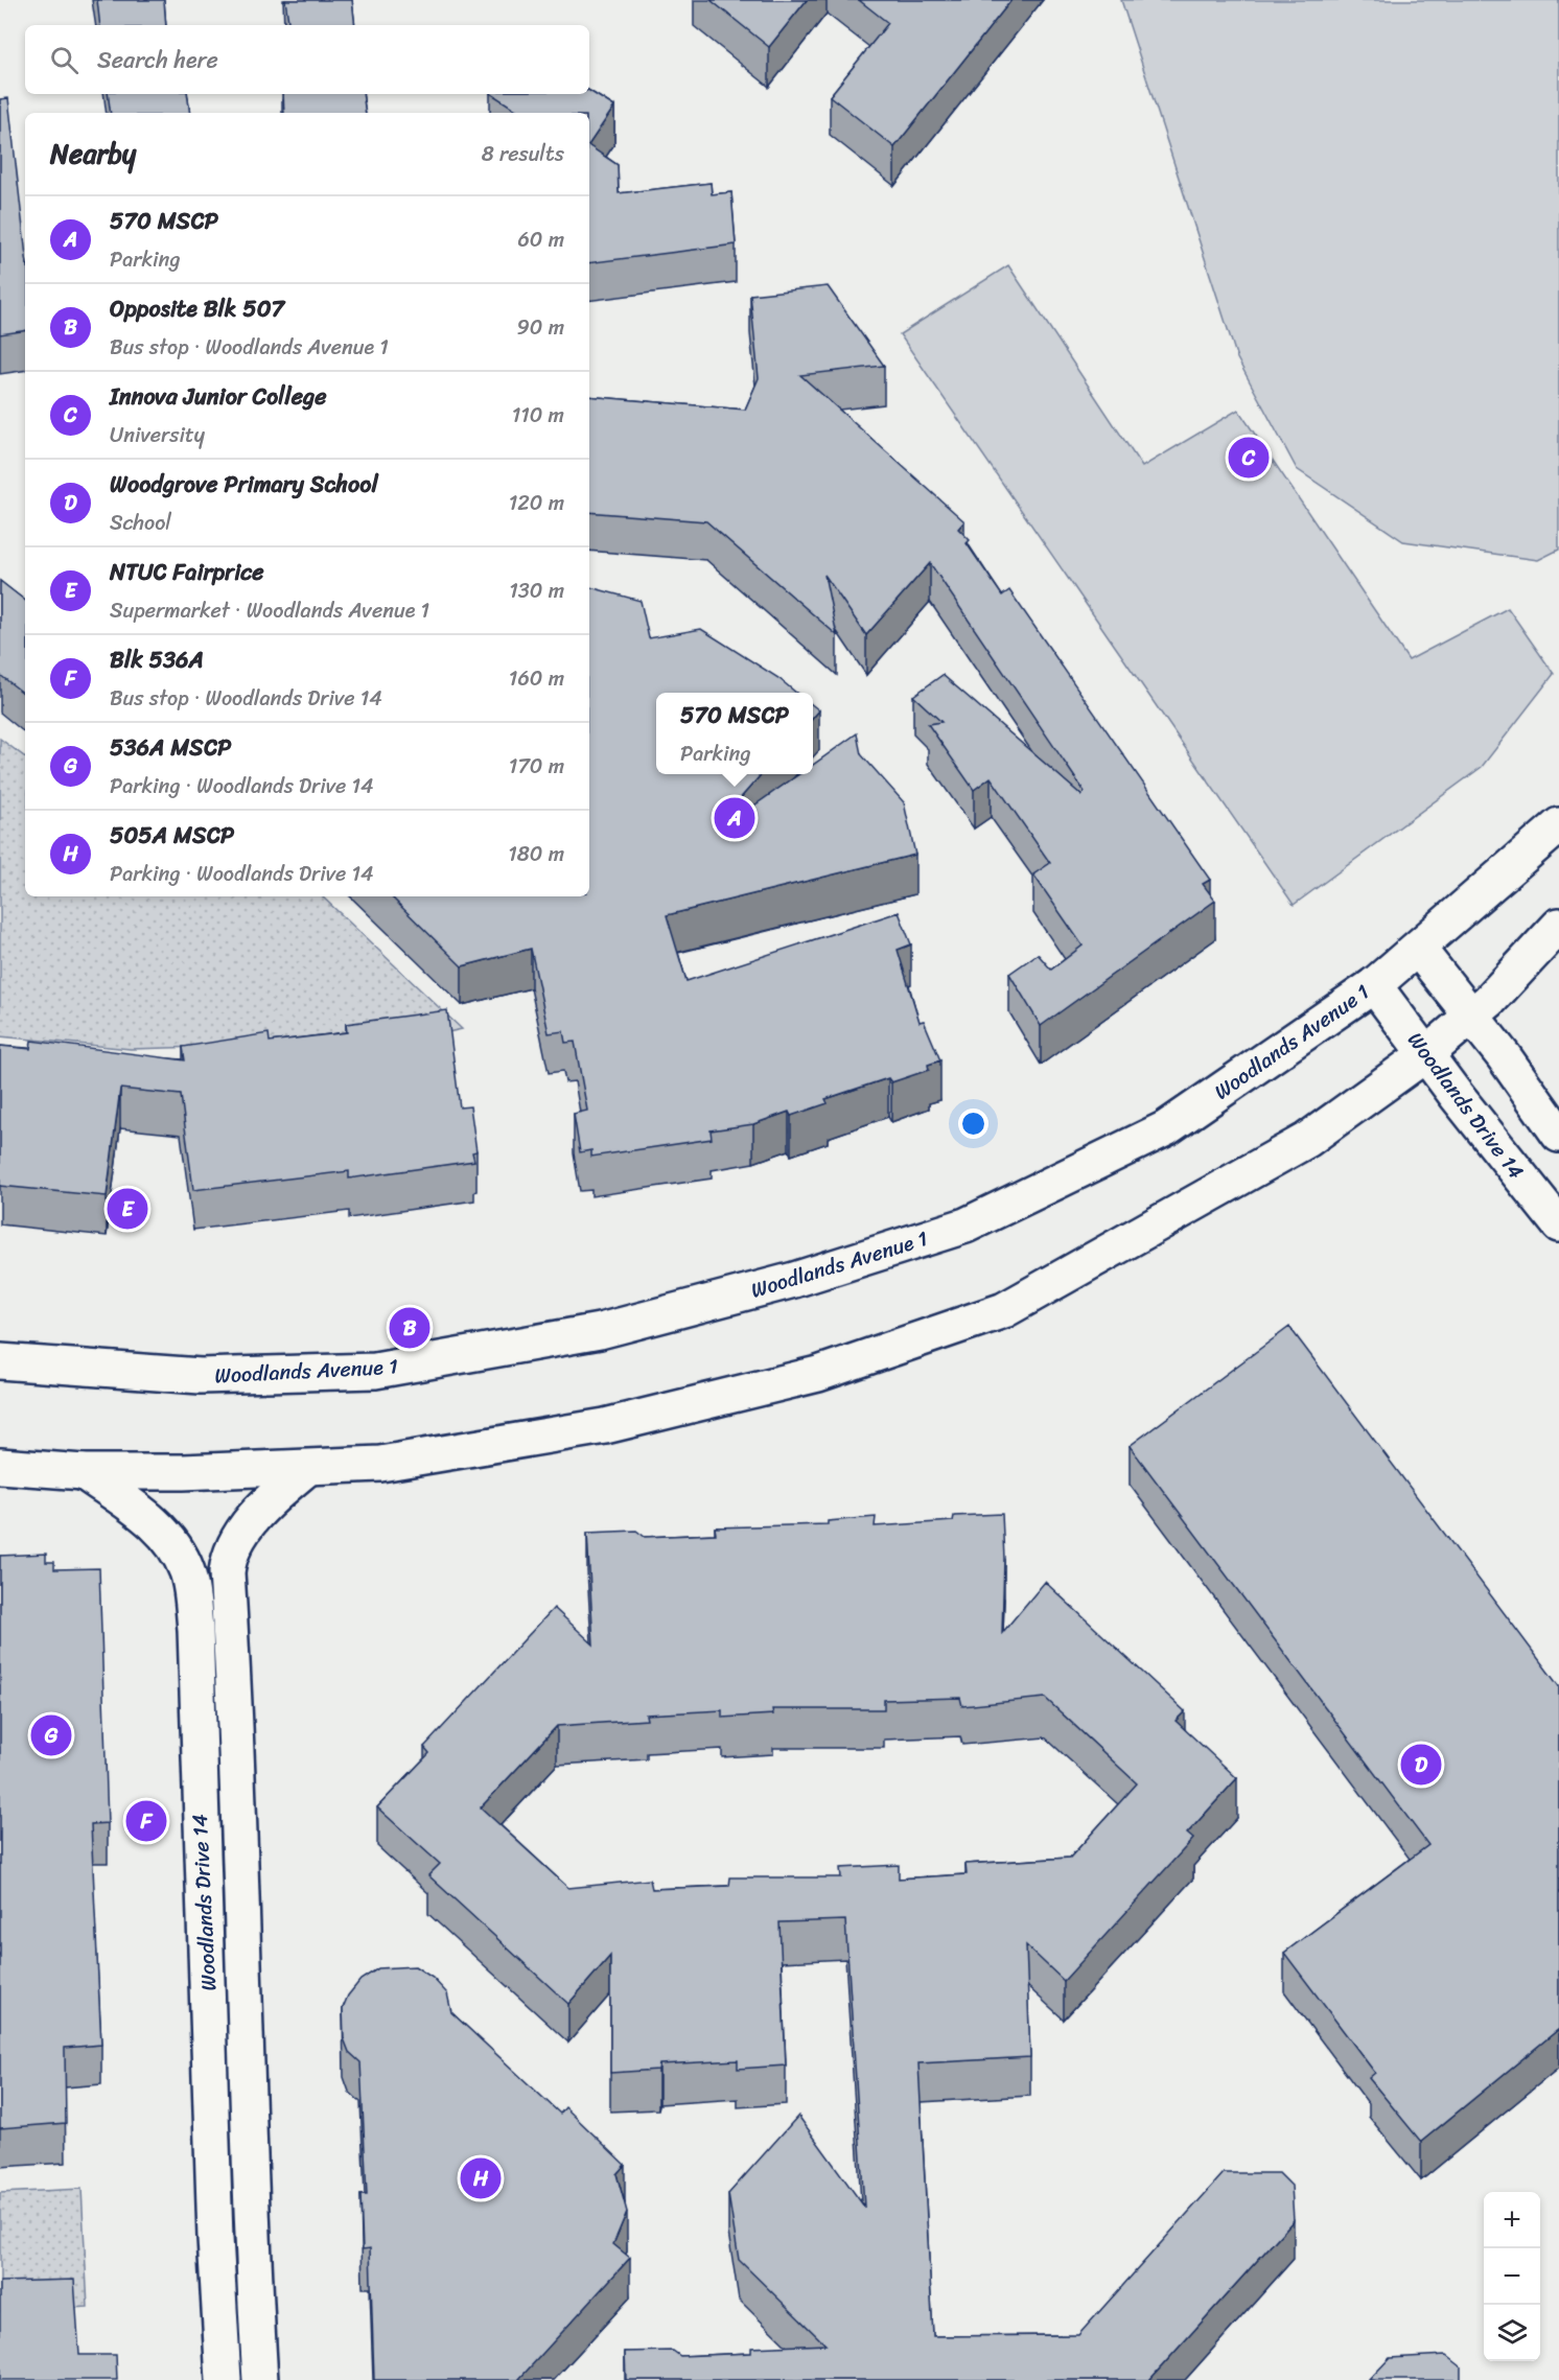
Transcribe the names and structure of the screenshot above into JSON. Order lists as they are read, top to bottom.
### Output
{
  "streets": {
    "street": ["Woodlands Avenue 1", "Woodlands Drive 14"]
  },
  "crossings": [
    ["Woodlands Avenue 1", "Woodlands Drive 14"]
  ],
  "page": {
    "search": "Search here",
    "heading": ["Nearby", "8 results"],
    "list": [
      {
        "mark": "A",
        "name": "570 MSCP",
        "note": "Parking",
        "value": "60 m"
      },
      {
        "mark": "B",
        "name": "Opposite Blk 507",
        "note": "Bus stop · Woodlands Avenue 1",
        "value": "90 m"
      },
      {
        "mark": "C",
        "name": "Innova Junior College",
        "note": "University",
        "value": "110 m"
      },
      {
        "mark": "D",
        "name": "Woodgrove Primary School",
        "note": "School",
        "value": "120 m"
      },
      {
        "mark": "E",
        "name": "NTUC Fairprice",
        "note": "Supermarket · Woodlands Avenue 1",
        "value": "130 m"
      },
      {
        "mark": "F",
        "name": "Blk 536A",
        "note": "Bus stop · Woodlands Drive 14",
        "value": "160 m"
      },
      {
        "mark": "G",
        "name": "536A MSCP",
        "note": "Parking · Woodlands Drive 14",
        "value": "170 m"
      },
      {
        "mark": "H",
        "name": "505A MSCP",
        "note": "Parking · Woodlands Drive 14",
        "value": "180 m"
      }
    ],
    "pins": [
      "C",
      "A",
      "E",
      "B",
      "G",
      "D",
      "F",
      "H"
    ],
    "popup": ["570 MSCP", "Parking"],
    "map_buttons": ["+", "−"]
  }
}
